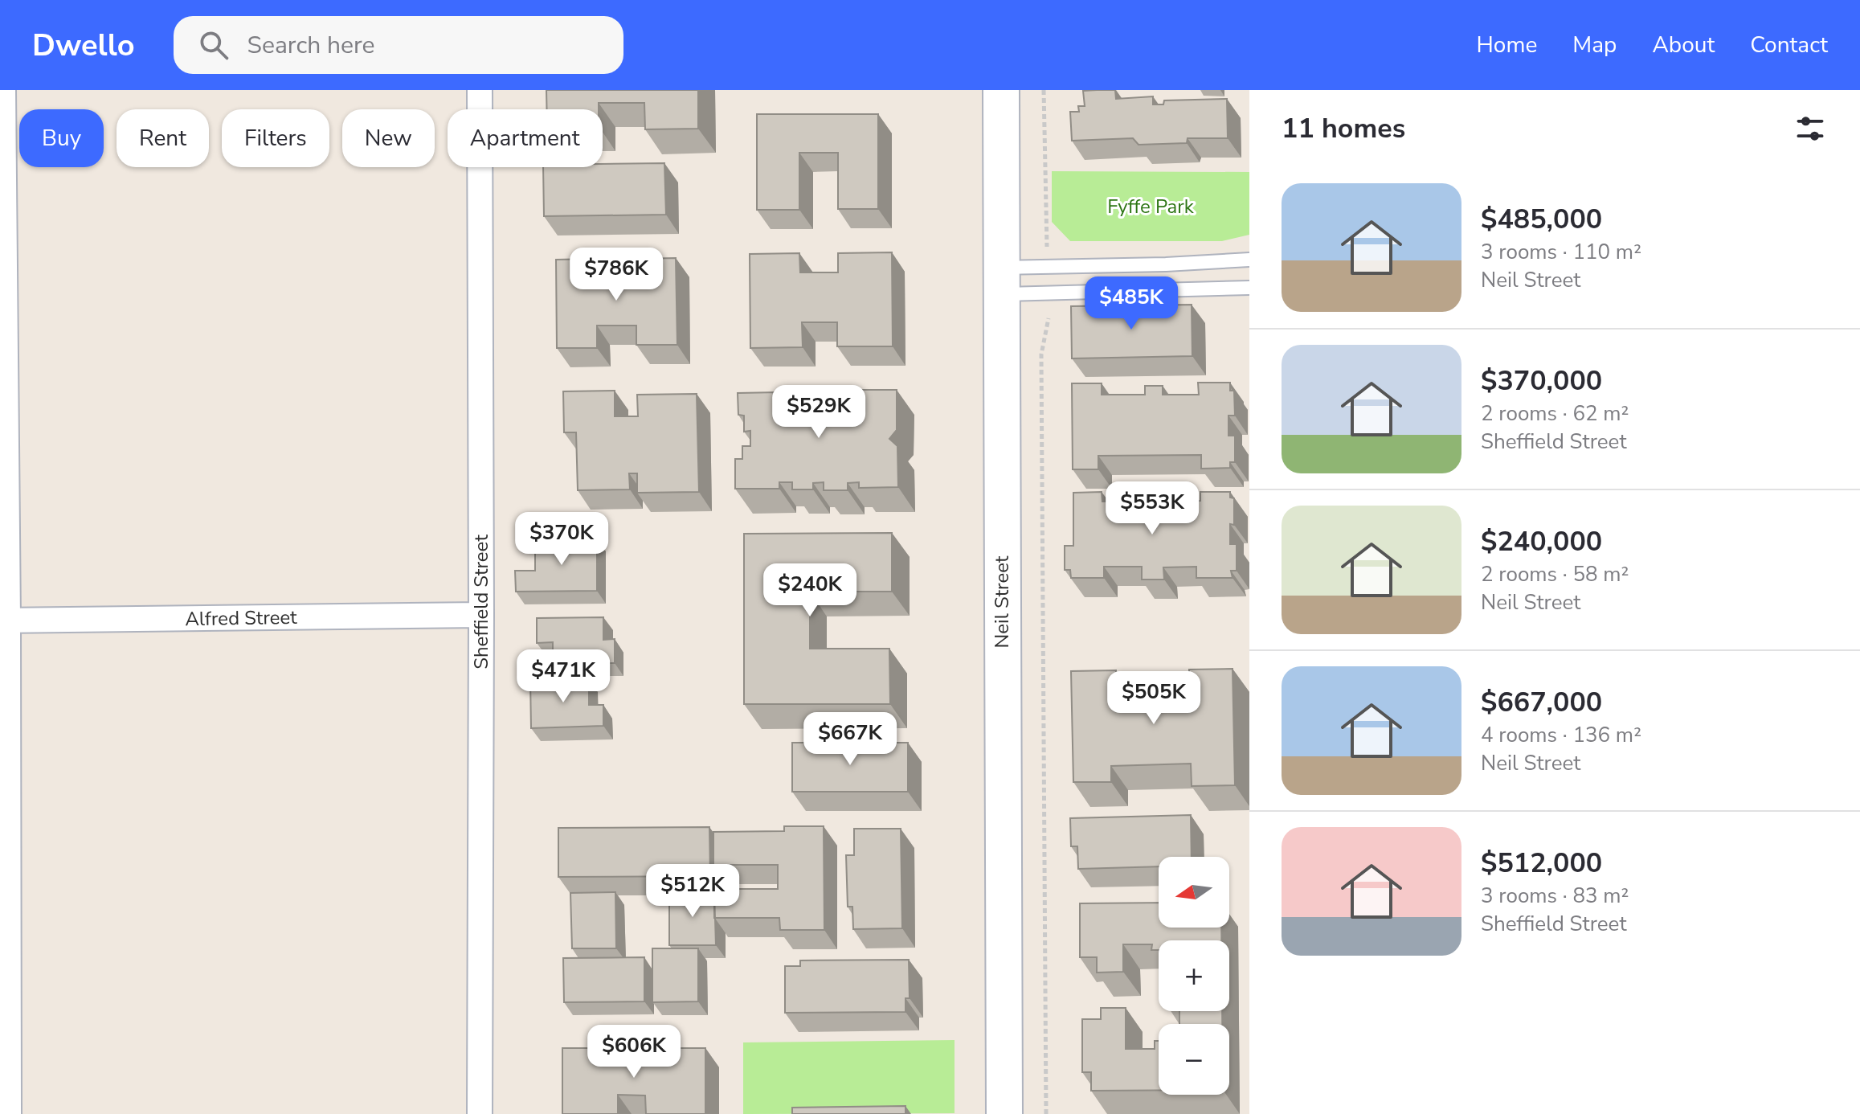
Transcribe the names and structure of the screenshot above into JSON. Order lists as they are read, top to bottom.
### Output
{
  "streets": {
    "main road": ["Neil Street"],
    "street": ["Sheffield Street", "Alfred Street"]
  },
  "crossings": [
    ["Sheffield Street", "Alfred Street"]
  ],
  "parks": ["Fyffe Park"],
  "north": "left",
  "page": {
    "header": "Dwello",
    "search": "Search here",
    "nav": [
      "Home",
      "Map",
      "About",
      "Contact"
    ],
    "heading": "11 homes",
    "chip": [
      "Buy",
      "Rent",
      "Filters",
      "New",
      "Apartment"
    ],
    "list": [
      {
        "name": "$485,000",
        "note": "3 rooms · 110 m² · Neil Street"
      },
      {
        "name": "$370,000",
        "note": "2 rooms · 62 m² · Sheffield Street"
      },
      {
        "name": "$240,000",
        "note": "2 rooms · 58 m² · Neil Street"
      },
      {
        "name": "$667,000",
        "note": "4 rooms · 136 m² · Neil Street"
      },
      {
        "name": "$512,000",
        "note": "3 rooms · 83 m² · Sheffield Street"
      }
    ],
    "price": [
      "$786K",
      "$485K",
      "$529K",
      "$553K",
      "$370K",
      "$240K",
      "$471K",
      "$505K",
      "$667K",
      "$512K",
      "$606K"
    ],
    "map_buttons": ["+", "−"]
  }
}
